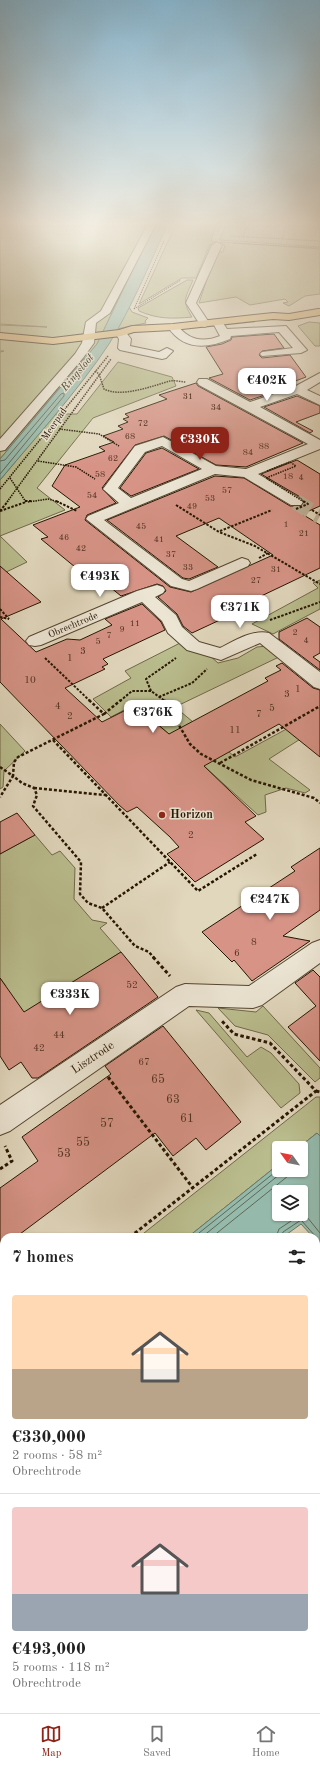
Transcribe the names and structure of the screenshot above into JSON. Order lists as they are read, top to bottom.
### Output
{
  "streets": {
    "street": ["Obrechtrode", "Lisztrode"],
    "path": ["Meerpad"]
  },
  "water": ["Ringsloot"],
  "places": ["Horizon"],
  "house_numbers": [
    "31",
    "34",
    "72",
    "68",
    "88",
    "84",
    "62",
    "58",
    "18",
    "4",
    "57",
    "54",
    "53",
    "49",
    "1",
    "45",
    "21",
    "46",
    "41",
    "42",
    "37",
    "33",
    "31",
    "27",
    "11",
    "9",
    "2",
    "7",
    "4",
    "5",
    "3",
    "1",
    "10",
    "1",
    "3",
    "4",
    "5",
    "7",
    "2",
    "11",
    "2",
    "8",
    "6",
    "52",
    "44",
    "42",
    "67",
    "65",
    "63",
    "61",
    "57",
    "55",
    "53"
  ],
  "north": "top left",
  "page": {
    "price": [
      "€402K",
      "€330K",
      "€493K",
      "€371K",
      "€376K",
      "€247K",
      "€333K"
    ],
    "heading": "7 homes",
    "list": [
      {
        "name": "€330,000",
        "note": "2 rooms · 58 m² · Obrechtrode"
      },
      {
        "name": "€493,000",
        "note": "5 rooms · 118 m² · Obrechtrode"
      }
    ],
    "tabs": ["Map", "Saved", "Home"]
  }
}
